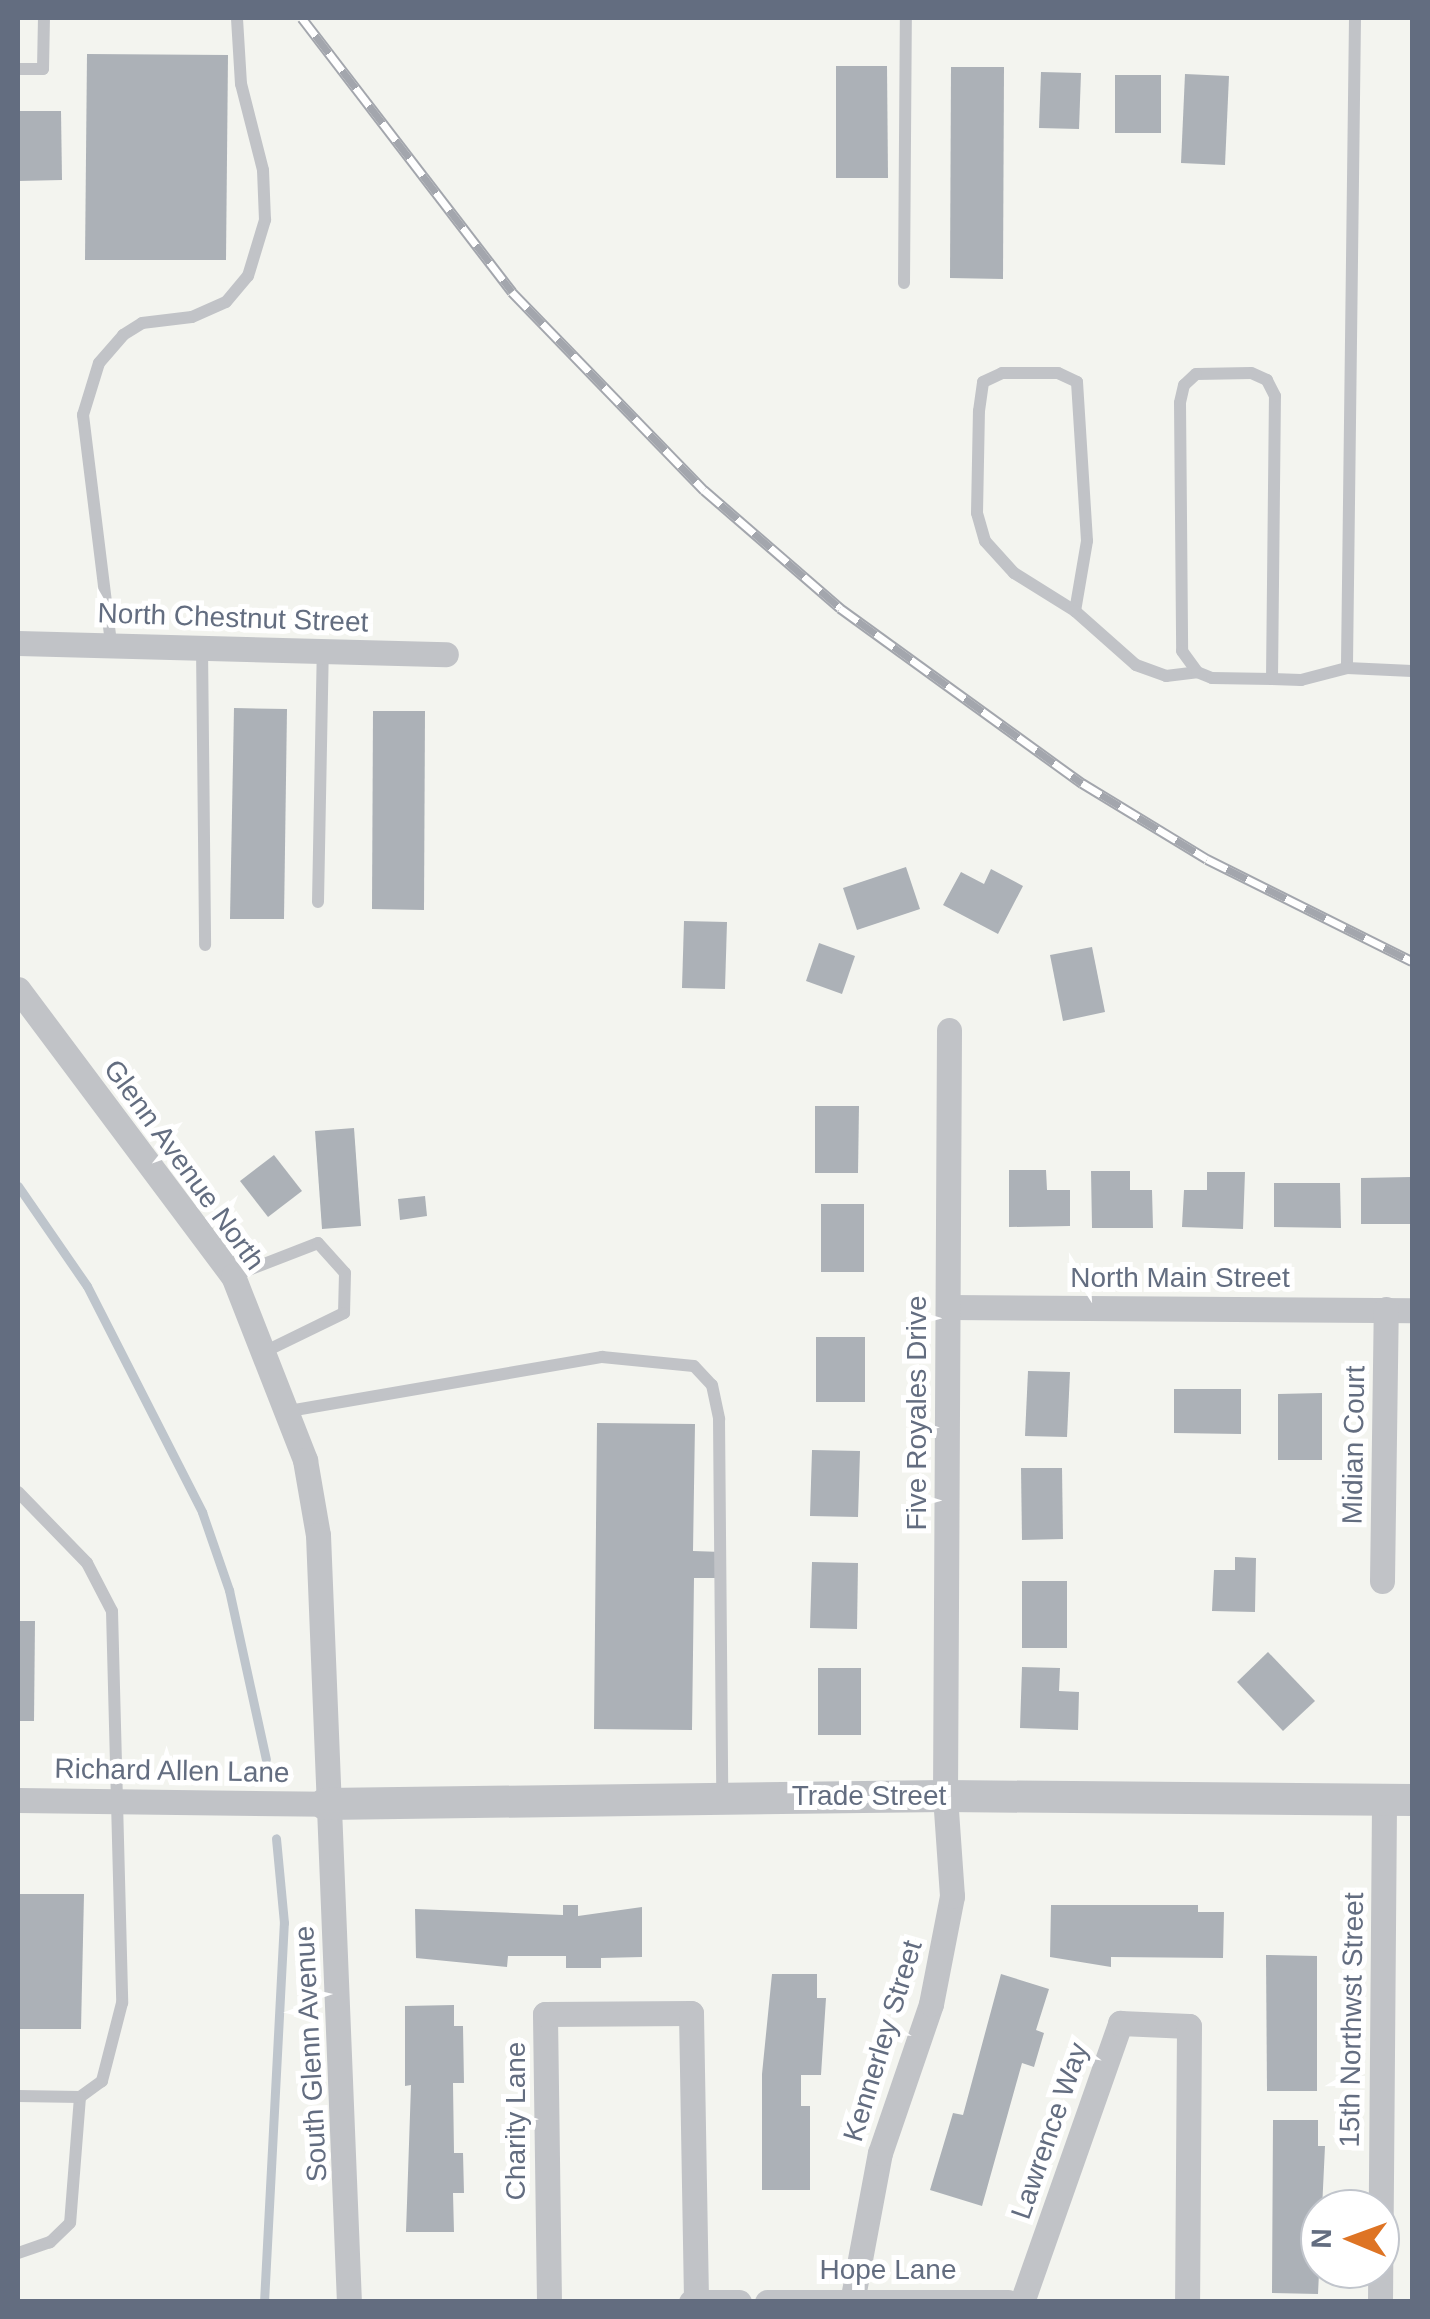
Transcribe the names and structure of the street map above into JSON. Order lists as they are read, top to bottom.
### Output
{
  "streets": {
    "street": [
      "North Chestnut Street",
      "Glenn Avenue North",
      "North Main Street",
      "Five Royales Drive",
      "Midian Court",
      "Richard Allen Lane",
      "Trade Street",
      "15th Northwst Street",
      "Kennerley Street",
      "South Glenn Avenue",
      "Charity Lane",
      "Lawrence Way",
      "Hope Lane"
    ]
  },
  "crossings": [
    ["Glenn Avenue North", "Richard Allen Lane"],
    ["Glenn Avenue North", "Trade Street"],
    ["Glenn Avenue North", "South Glenn Avenue"],
    ["North Main Street", "Five Royales Drive"],
    ["North Main Street", "Midian Court"],
    ["Five Royales Drive", "Trade Street"],
    ["Five Royales Drive", "Kennerley Street"],
    ["Richard Allen Lane", "Trade Street"],
    ["Richard Allen Lane", "South Glenn Avenue"],
    ["Trade Street", "15th Northwst Street"],
    ["Trade Street", "Kennerley Street"],
    ["Trade Street", "South Glenn Avenue"],
    ["Kennerley Street", "Hope Lane"]
  ],
  "north": "left"
}
